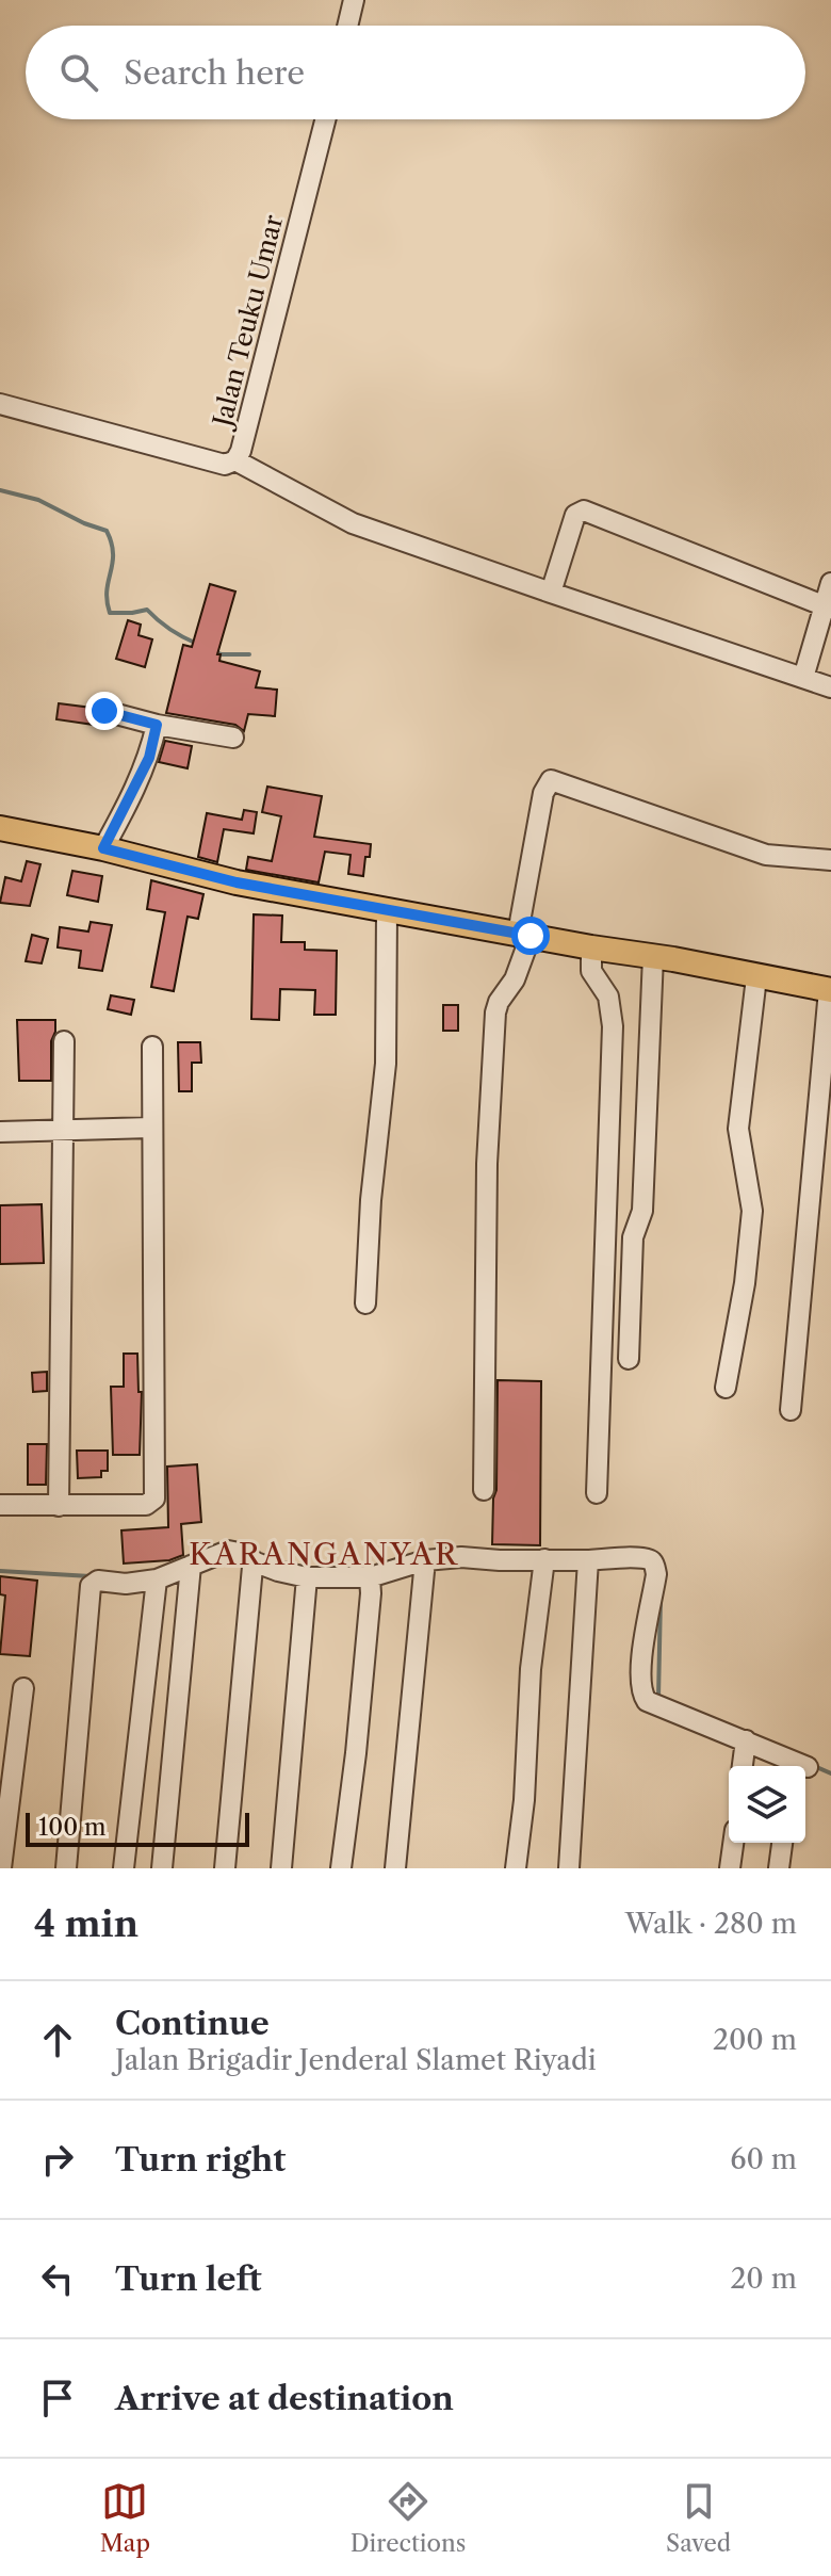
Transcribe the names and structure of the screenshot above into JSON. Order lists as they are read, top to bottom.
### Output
{
  "streets": {
    "street": ["Jalan Teuku Umar"]
  },
  "districts": ["KARANGANYAR"],
  "scale_bar": "100 m",
  "page": {
    "search": "Search here",
    "scale": "100 m",
    "heading": ["4 min", "Walk · 280 m"],
    "list": [
      ["Continue", "Jalan Brigadir Jenderal Slamet Riyadi", "200 m"],
      ["Turn right", "60 m"],
      ["Turn left", "20 m"],
      "Arrive at destination"
    ],
    "nav": ["Map", "Directions", "Saved"]
  }
}
